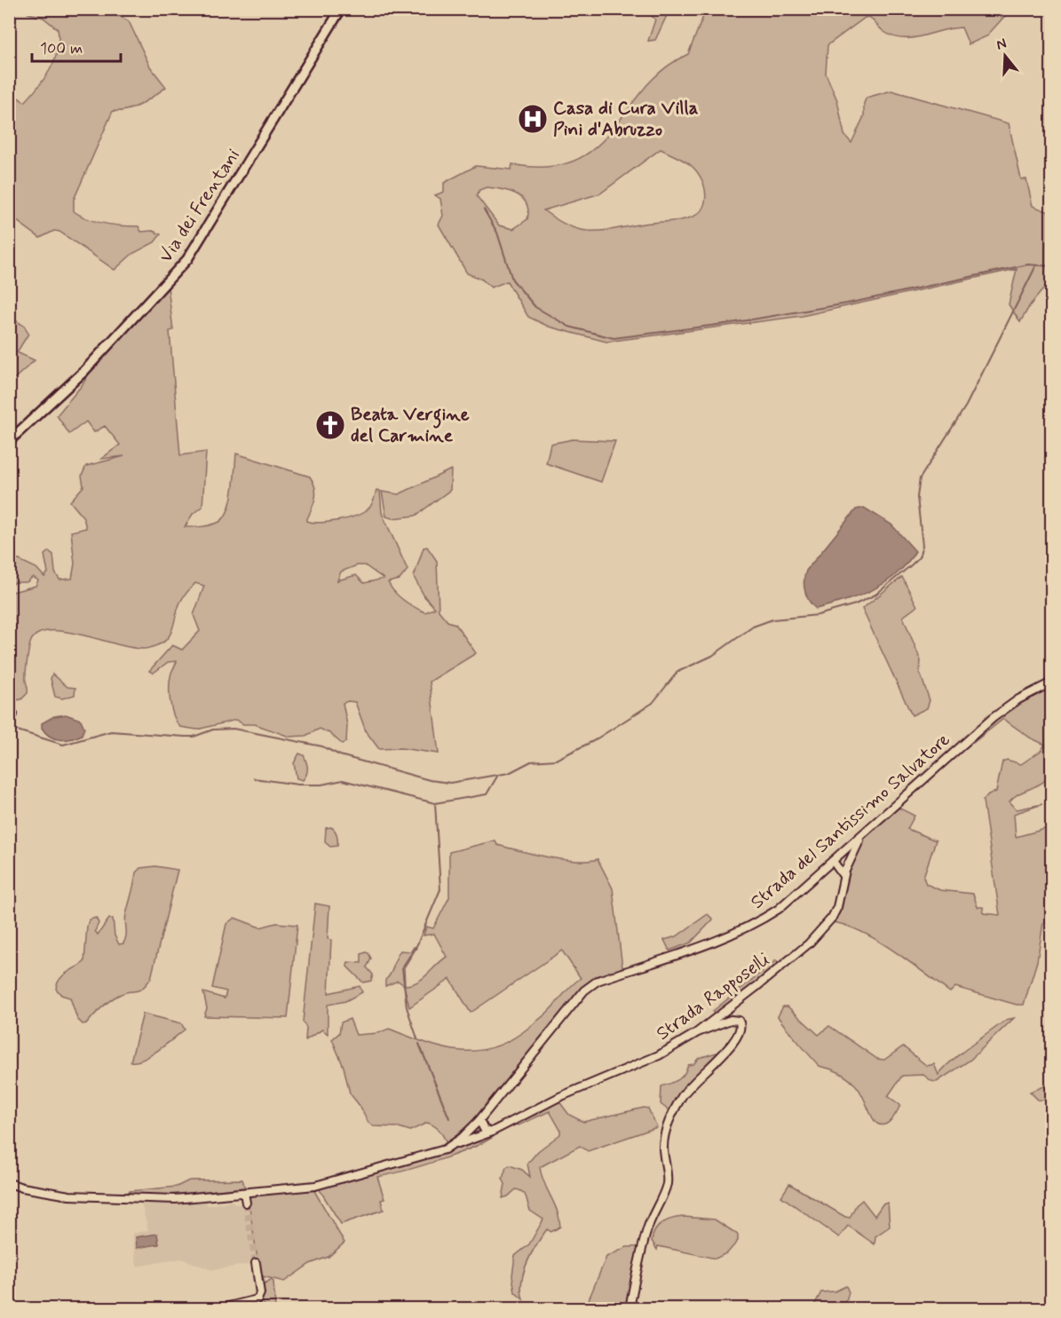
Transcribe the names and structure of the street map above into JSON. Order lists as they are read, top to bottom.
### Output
{
  "streets": {
    "main road": ["Via dei Frentani"],
    "street": ["Strada del Santissimo Salvatore", "Strada Rapposelli"]
  },
  "crossings": [
    ["Strada del Santissimo Salvatore", "Strada Rapposelli"]
  ],
  "places": {
    "hospital": ["Casa di Cura Villa Pini d'Abruzzo"],
    "church": ["Beata Vergine del Carmine"]
  },
  "scale_bar": "100 m",
  "north": "top"
}
